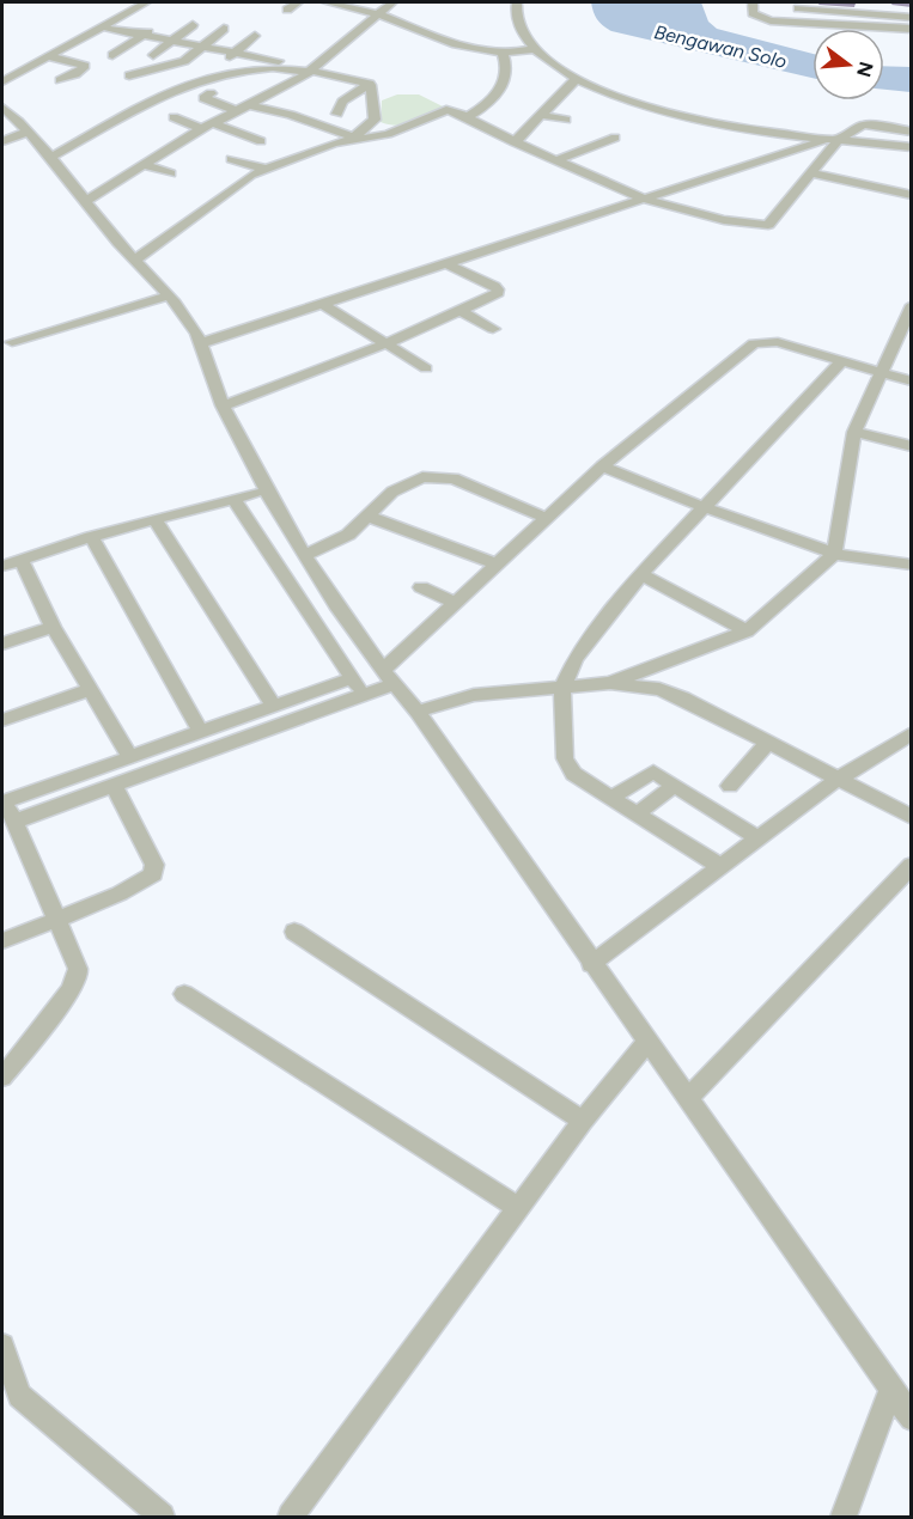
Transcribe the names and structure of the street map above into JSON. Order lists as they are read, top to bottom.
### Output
{
  "water": ["Bengawan Solo"],
  "north": "right"
}
